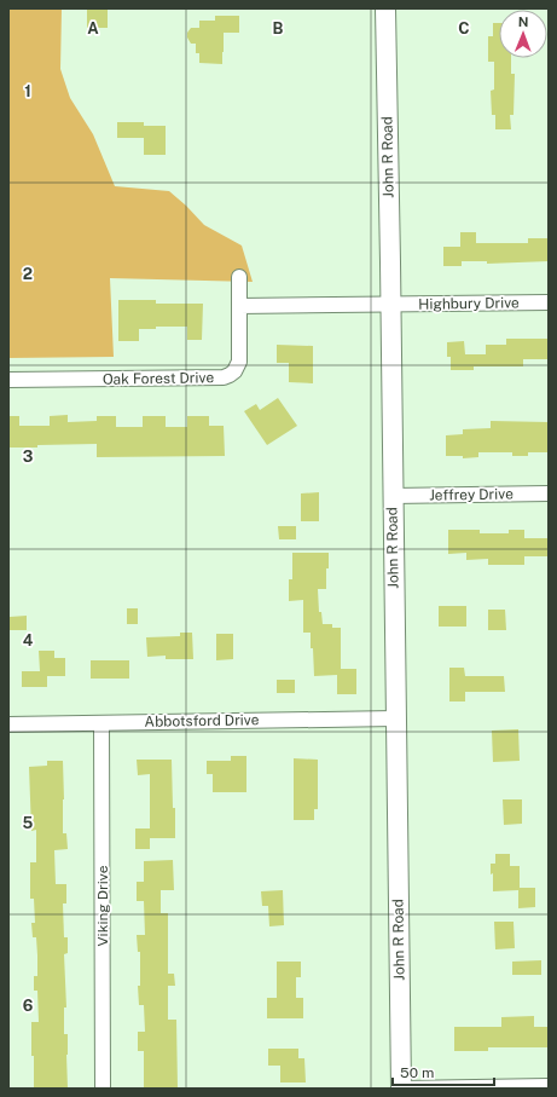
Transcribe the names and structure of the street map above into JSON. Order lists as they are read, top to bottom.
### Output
{
  "streets": {
    "main road": ["John R Road"],
    "street": [
      "Highbury Drive",
      "Oak Forest Drive",
      "Jeffrey Drive",
      "Abbotsford Drive",
      "Viking Drive"
    ]
  },
  "crossings": [
    ["John R Road", "Highbury Drive"],
    ["John R Road", "Jeffrey Drive"],
    ["John R Road", "Abbotsford Drive"],
    ["Abbotsford Drive", "Viking Drive"]
  ],
  "scale_bar": "50 m",
  "north": "top",
  "grid": {
    "columns": ["A", "B", "C"],
    "rows": [
      "1",
      "2",
      "3",
      "4",
      "5",
      "6"
    ]
  }
}
